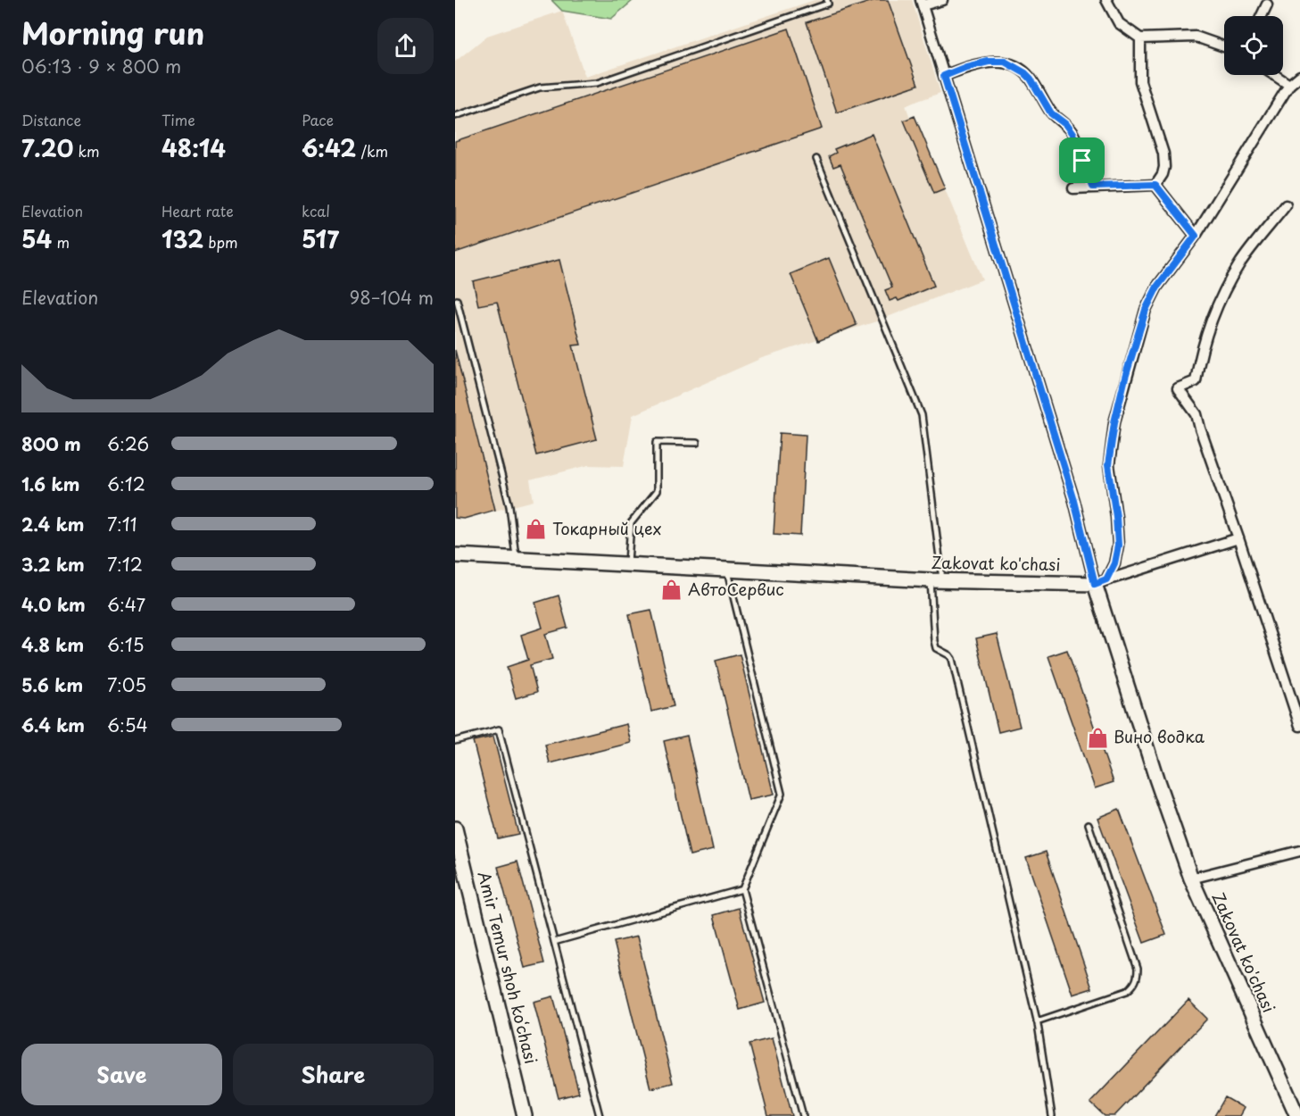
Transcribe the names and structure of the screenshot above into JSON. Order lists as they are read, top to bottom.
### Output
{
  "streets": {
    "main road": ["Zakovat ko'chasi", "Amir Temur shoh ko‘chasi"]
  },
  "places": {
    "shop": ["Токарный цех", "АвтоСервис", "Вино водка"]
  },
  "page": {
    "heading": ["Morning run", "06:13 · 9 × 800 m"],
    "stats": [
      ["Distance", "7.20 km"],
      ["Time", "48:14"],
      ["Pace", "6:42 /km"],
      ["Elevation", "54 m"],
      ["Heart rate", "132 bpm"],
      ["kcal", "517"]
    ],
    "chart": ["Elevation", "98–104 m"],
    "list": [
      {
        "name": "800 m",
        "note": "6:26"
      },
      {
        "name": "1.6 km",
        "note": "6:12"
      },
      {
        "name": "2.4 km",
        "note": "7:11"
      },
      {
        "name": "3.2 km",
        "note": "7:12"
      },
      {
        "name": "4.0 km",
        "note": "6:47"
      },
      {
        "name": "4.8 km",
        "note": "6:15"
      },
      {
        "name": "5.6 km",
        "note": "7:05"
      },
      {
        "name": "6.4 km",
        "note": "6:54"
      }
    ],
    "buttons": ["Save", "Share"]
  }
}
